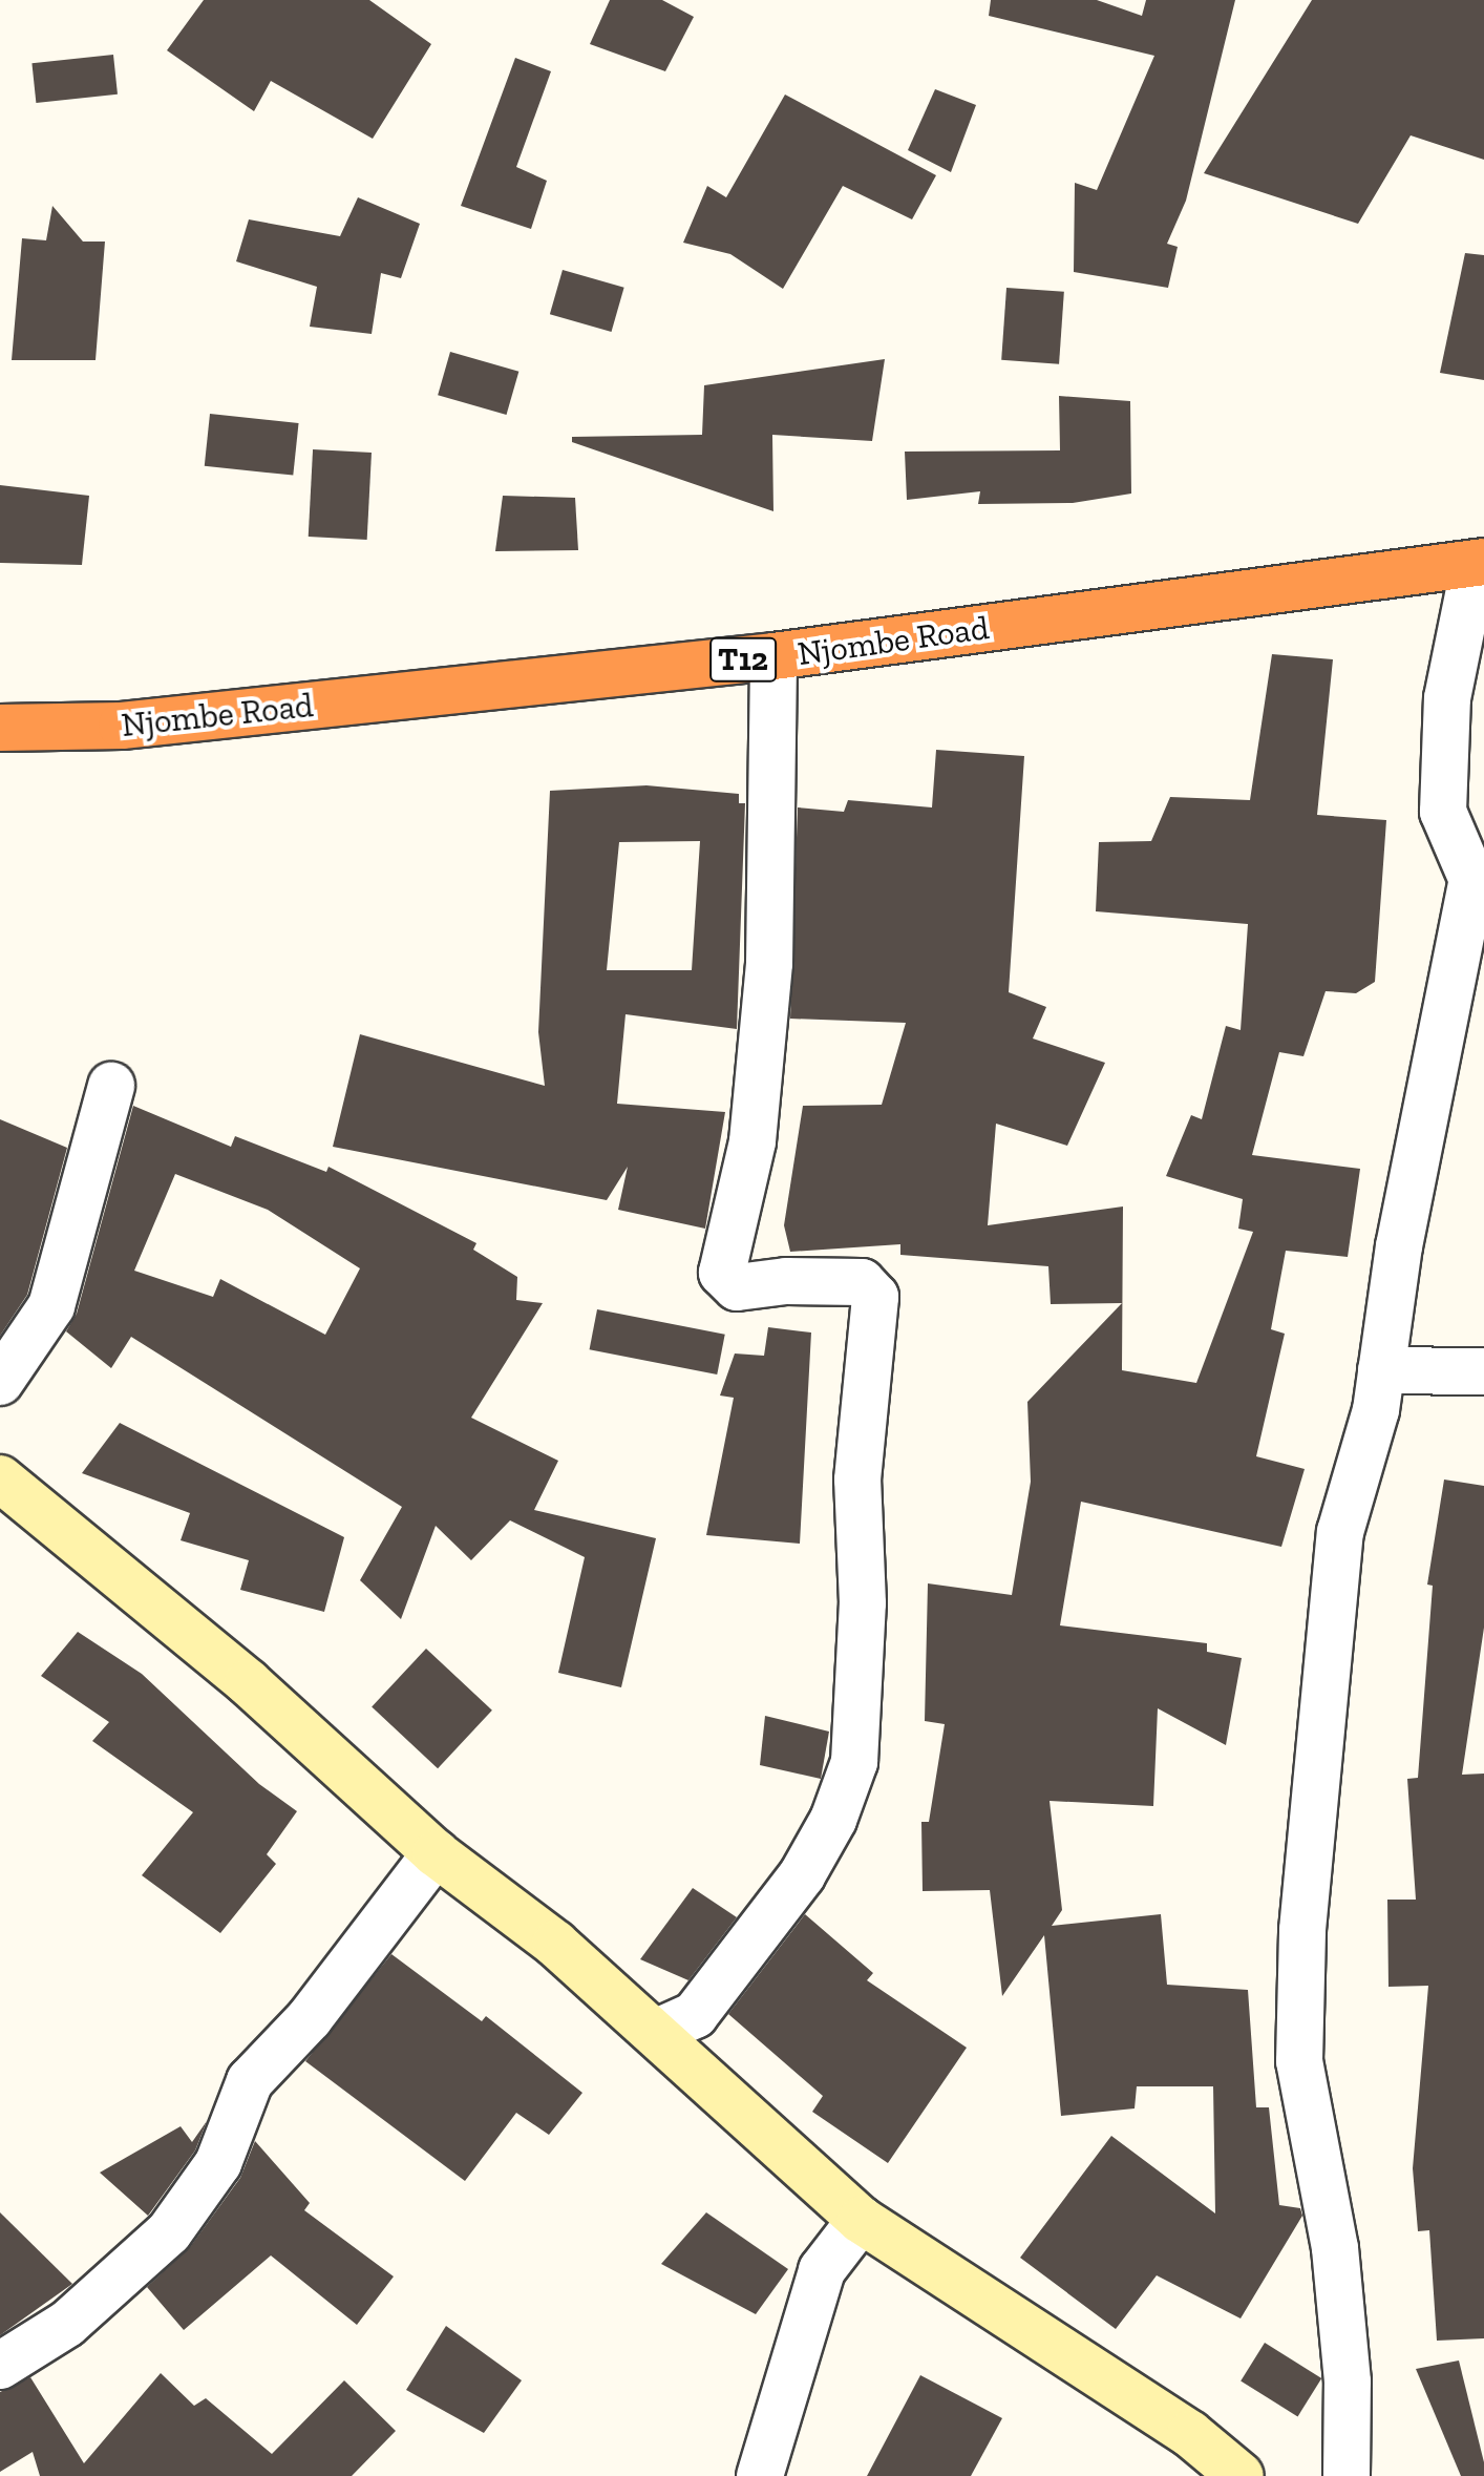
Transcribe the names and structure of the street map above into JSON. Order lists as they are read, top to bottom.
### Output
{
  "streets": {
    "highway": ["Njombe Road", "T12"]
  }
}
